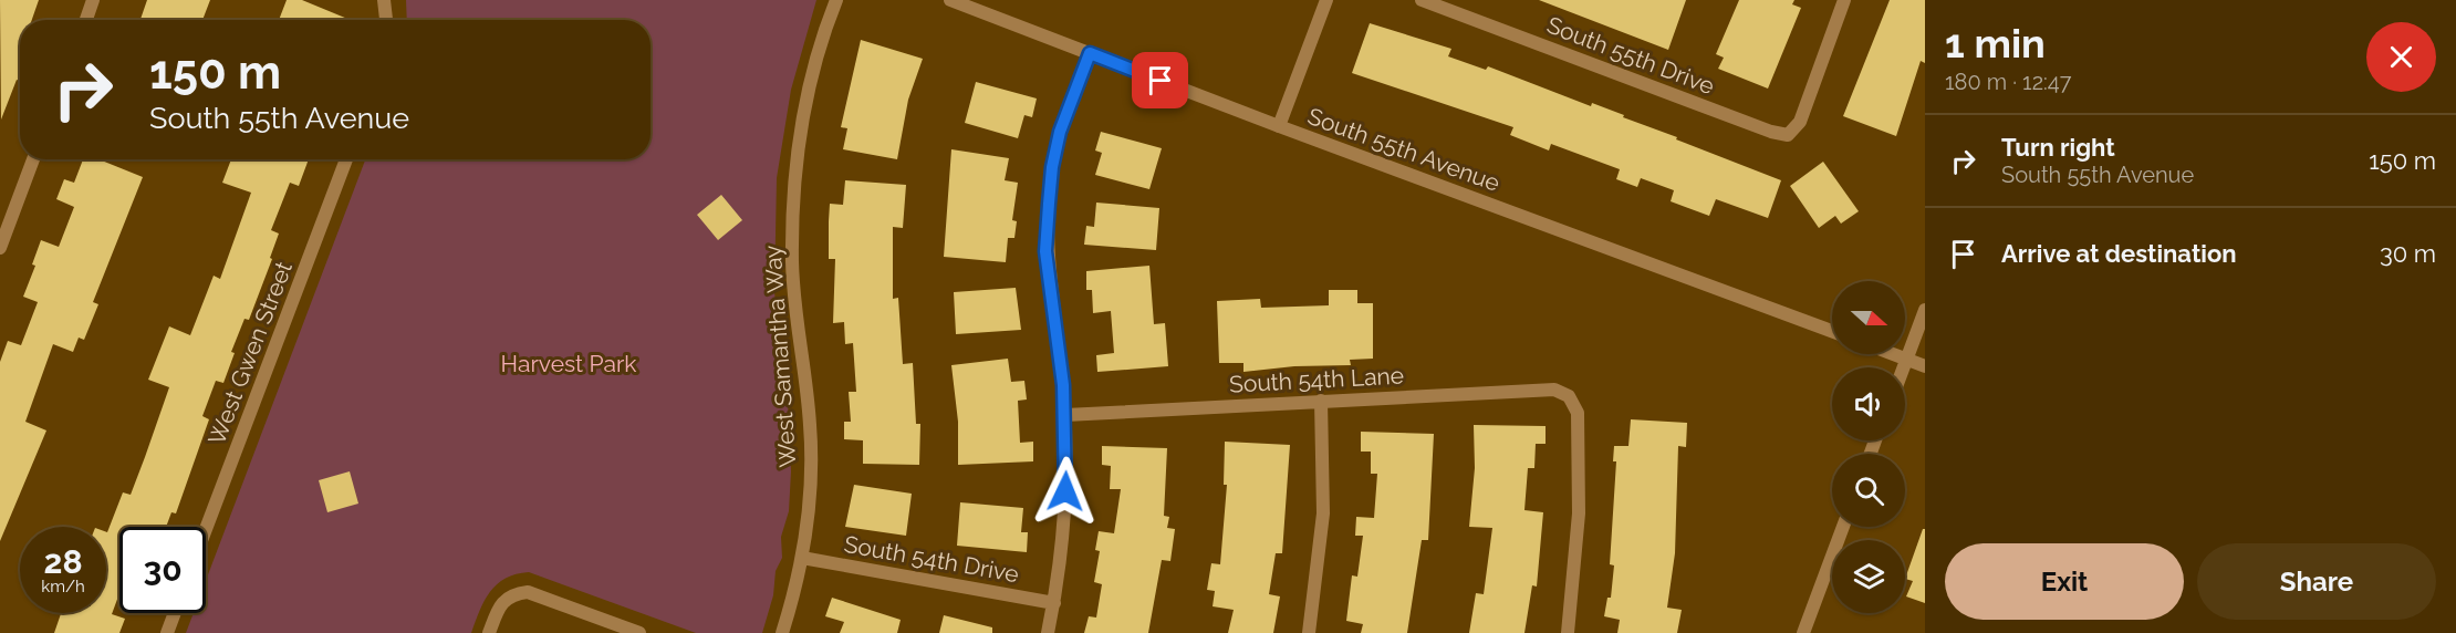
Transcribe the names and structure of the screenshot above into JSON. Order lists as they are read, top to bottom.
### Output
{
  "streets": {
    "street": [
      "South 55th Drive",
      "South 55th Avenue",
      "West Gwen Street",
      "West Samantha Way",
      "South 54th Lane",
      "South 54th Drive"
    ]
  },
  "crossings": [
    ["West Samantha Way", "South 54th Drive"]
  ],
  "parks": ["Harvest Park"],
  "north": "right",
  "page": {
    "heading": ["1 min", "180 m · 12:47"],
    "turn": ["150 m", "South 55th Avenue"],
    "list": [
      {
        "name": "Turn right",
        "note": "South 55th Avenue",
        "value": "150 m"
      },
      {
        "name": "Arrive at destination",
        "value": "30 m"
      }
    ],
    "speed": "28 km/h",
    "limit": "30",
    "buttons": ["Exit", "Share"]
  }
}
